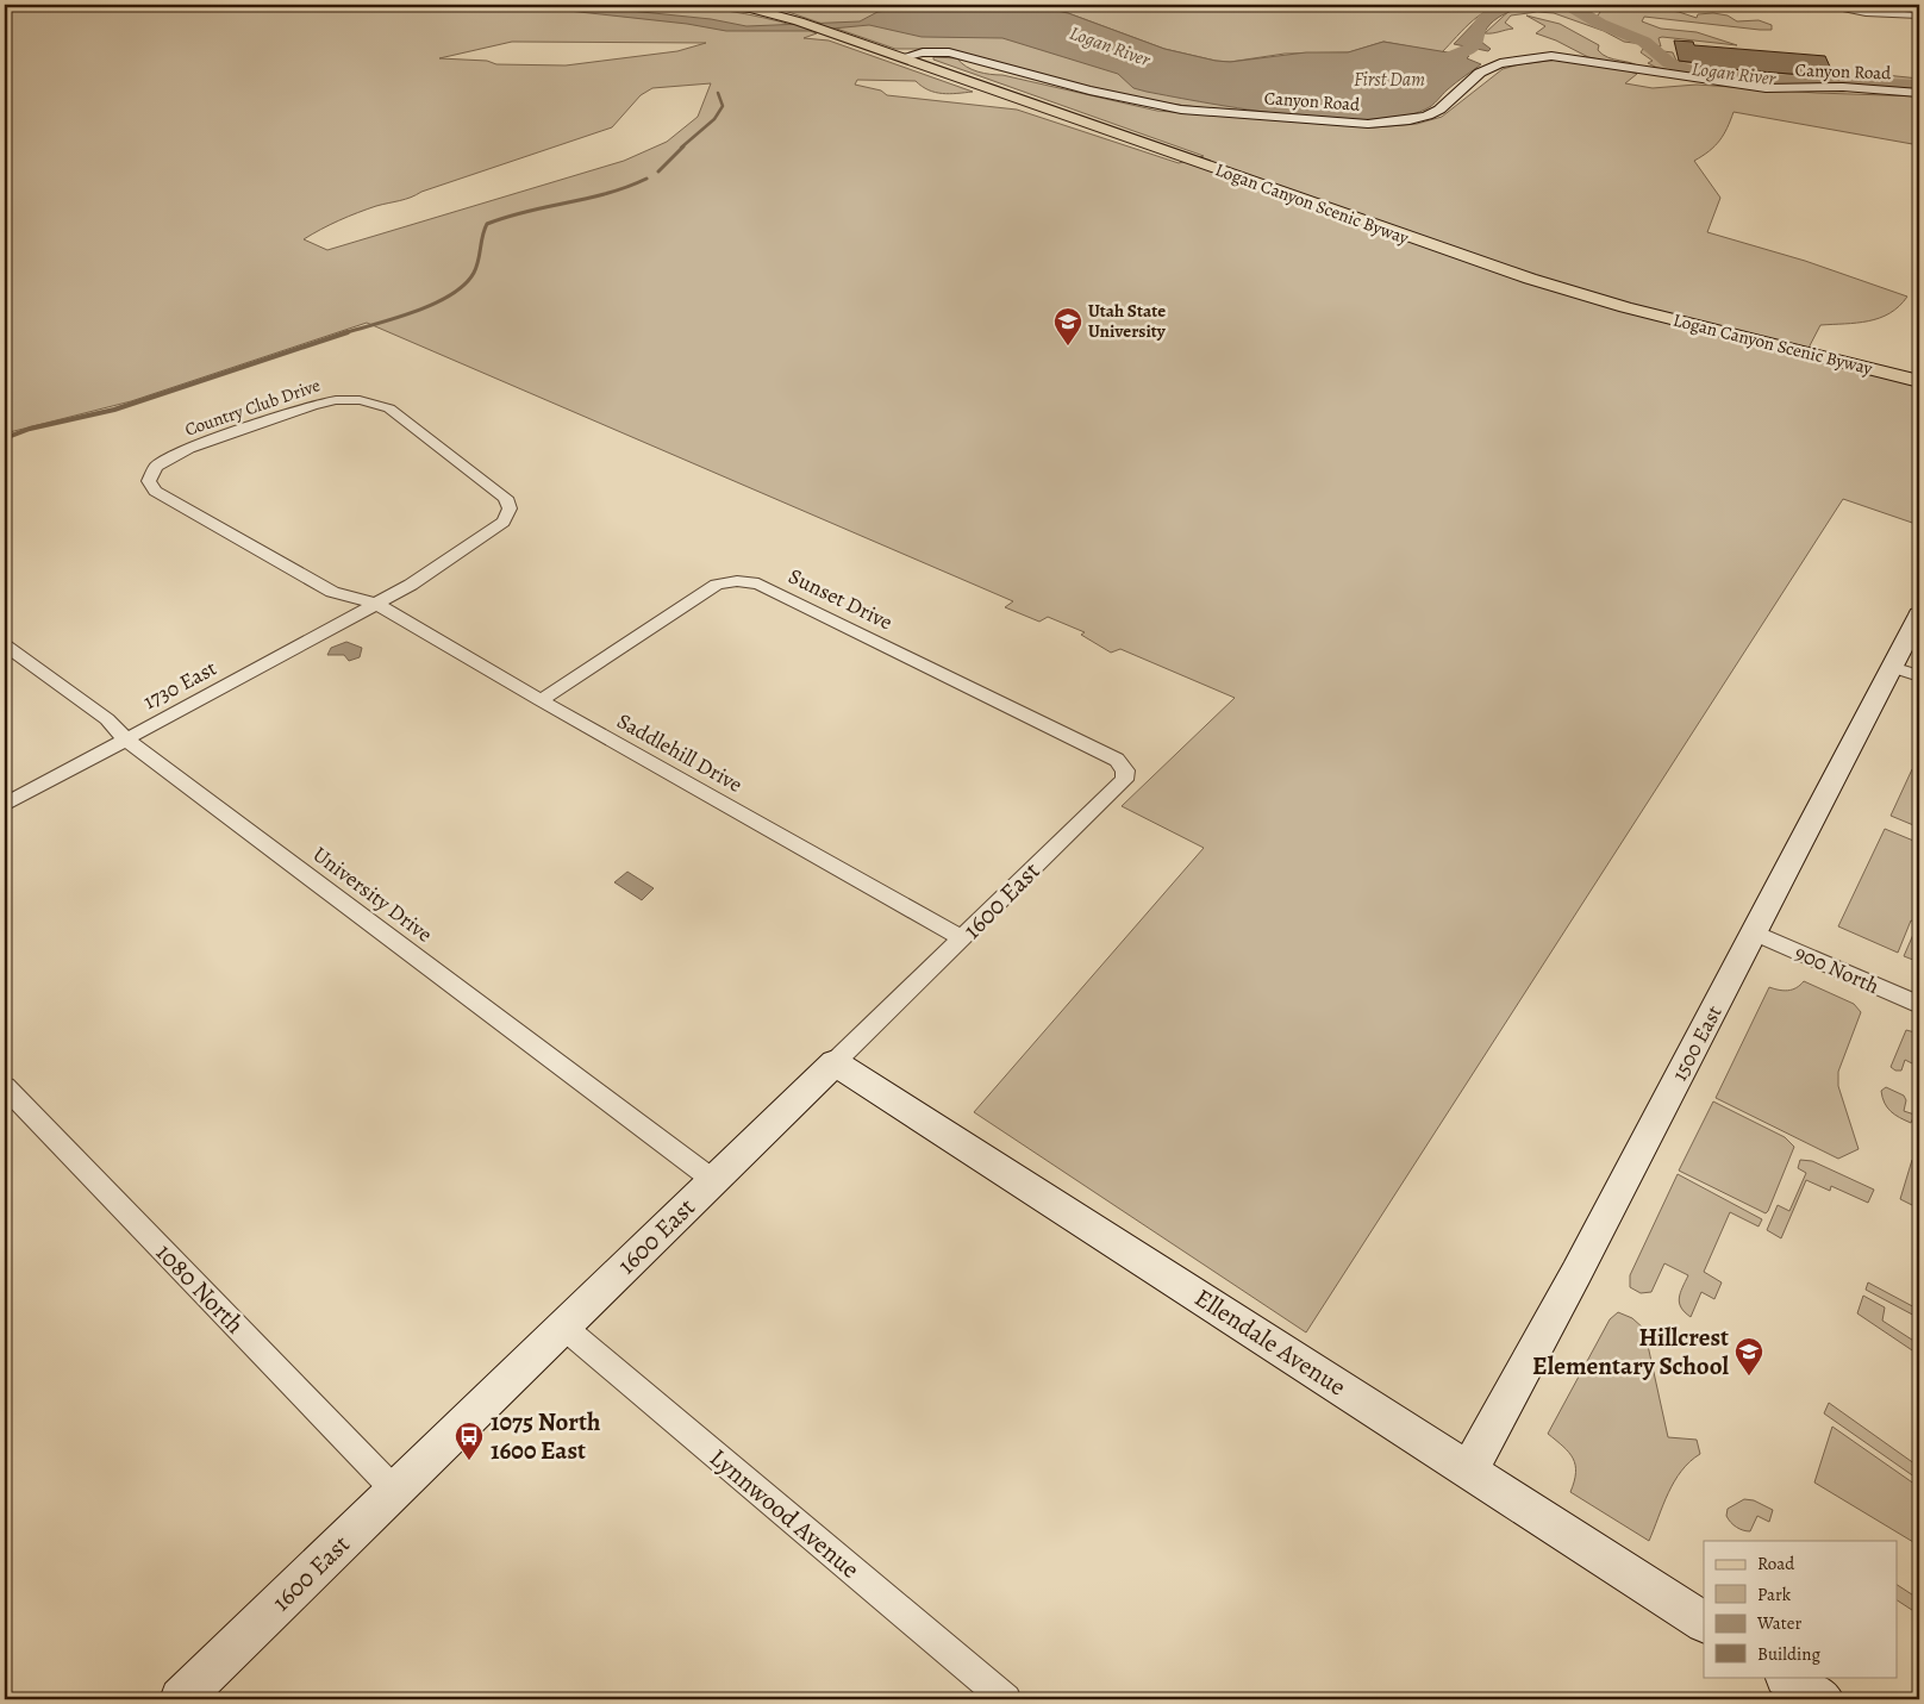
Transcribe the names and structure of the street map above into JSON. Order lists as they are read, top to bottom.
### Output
{
  "streets": {
    "main road": ["Logan Canyon Scenic Byway"],
    "street": [
      "Canyon Road",
      "Country Club Drive",
      "Sunset Drive",
      "1730 East",
      "Saddlehill Drive",
      "University Drive",
      "1600 East",
      "900 North",
      "1500 East",
      "1080 North",
      "Ellendale Avenue",
      "Lynnwood Avenue"
    ]
  },
  "crossings": [
    ["Canyon Road", "Logan Canyon Scenic Byway"],
    ["Country Club Drive", "1730 East"],
    ["Country Club Drive", "Saddlehill Drive"],
    ["Sunset Drive", "Saddlehill Drive"],
    ["Sunset Drive", "1600 East"],
    ["1730 East", "Saddlehill Drive"],
    ["1730 East", "University Drive"],
    ["Saddlehill Drive", "1600 East"],
    ["University Drive", "1600 East"],
    ["1600 East", "1080 North"],
    ["1600 East", "Ellendale Avenue"],
    ["1600 East", "Lynnwood Avenue"],
    ["900 North", "1500 East"],
    ["1500 East", "Ellendale Avenue"]
  ],
  "water": ["Logan River", "First Dam"],
  "places": {
    "school or university": ["Utah State University", "Hillcrest Elementary School"],
    "bus stop": ["1075 North 1600 East"]
  },
  "legend": [
    "Road",
    "Park",
    "Water",
    "Building"
  ]
}
